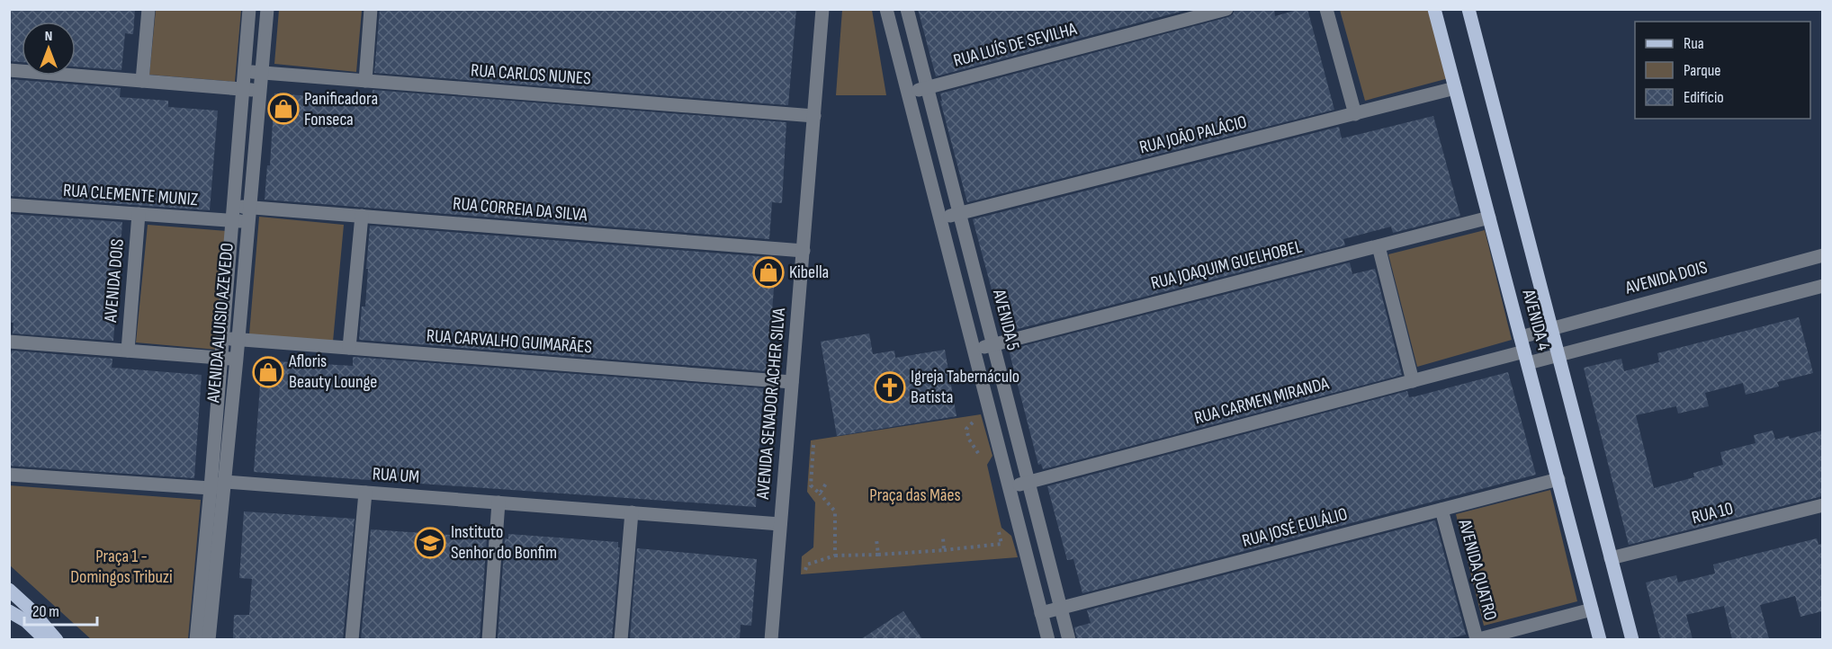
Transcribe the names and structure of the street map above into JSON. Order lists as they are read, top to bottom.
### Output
{
  "streets": {
    "main road": ["AVENIDA 4"],
    "street": [
      "RUA LUÍS DE SEVILHA",
      "RUA CARLOS NUNES",
      "RUA JOÃO PALÁCIO",
      "RUA CLEMENTE MUNIZ",
      "RUA CORREIA DA SILVA",
      "RUA JOAQUIM GUELHOBEL",
      "AVENIDA DOIS",
      "AVENIDA 5",
      "AVENIDA ALUISIO AZEVEDO",
      "RUA CARVALHO GUIMARÃES",
      "RUA CARMEN MIRANDA",
      "AVENIDA SENADOR ACHER SILVA",
      "RUA UM",
      "RUA 10",
      "RUA JOSÉ EULÁLIO",
      "AVENIDA QUATRO"
    ]
  },
  "crossings": [
    ["RUA LUÍS DE SEVILHA", "AVENIDA 5"],
    ["RUA CARLOS NUNES", "AVENIDA ALUISIO AZEVEDO"],
    ["RUA CARLOS NUNES", "AVENIDA SENADOR ACHER SILVA"],
    ["RUA JOÃO PALÁCIO", "AVENIDA 5"],
    ["RUA JOÃO PALÁCIO", "AVENIDA 4"],
    ["RUA CLEMENTE MUNIZ", "AVENIDA DOIS"],
    ["RUA CLEMENTE MUNIZ", "AVENIDA ALUISIO AZEVEDO"],
    ["RUA CORREIA DA SILVA", "AVENIDA ALUISIO AZEVEDO"],
    ["RUA CORREIA DA SILVA", "AVENIDA SENADOR ACHER SILVA"],
    ["RUA JOAQUIM GUELHOBEL", "AVENIDA 5"],
    ["RUA JOAQUIM GUELHOBEL", "AVENIDA 4"],
    ["AVENIDA DOIS", "AVENIDA 4"],
    ["AVENIDA 5", "RUA CARMEN MIRANDA"],
    ["AVENIDA 5", "RUA JOSÉ EULÁLIO"],
    ["AVENIDA 4", "RUA CARMEN MIRANDA"],
    ["AVENIDA 4", "RUA 10"],
    ["AVENIDA 4", "RUA JOSÉ EULÁLIO"],
    ["AVENIDA ALUISIO AZEVEDO", "RUA CARVALHO GUIMARÃES"],
    ["AVENIDA ALUISIO AZEVEDO", "RUA UM"],
    ["RUA CARVALHO GUIMARÃES", "AVENIDA SENADOR ACHER SILVA"],
    ["AVENIDA SENADOR ACHER SILVA", "RUA UM"],
    ["RUA JOSÉ EULÁLIO", "AVENIDA QUATRO"]
  ],
  "parks": ["Praça das Mães", "Praça 1 - Domingos Tribuzi"],
  "places": {
    "shop": ["Panificadora Fonseca", "Kibella", "Afloris Beauty Lounge"],
    "church": ["Igreja Tabernáculo Batista"],
    "school or university": ["Instituto Senhor do Bonfim"]
  },
  "legend": ["Rua", "Parque", "Edifício"],
  "scale_bar": "20 m",
  "north": "top"
}
